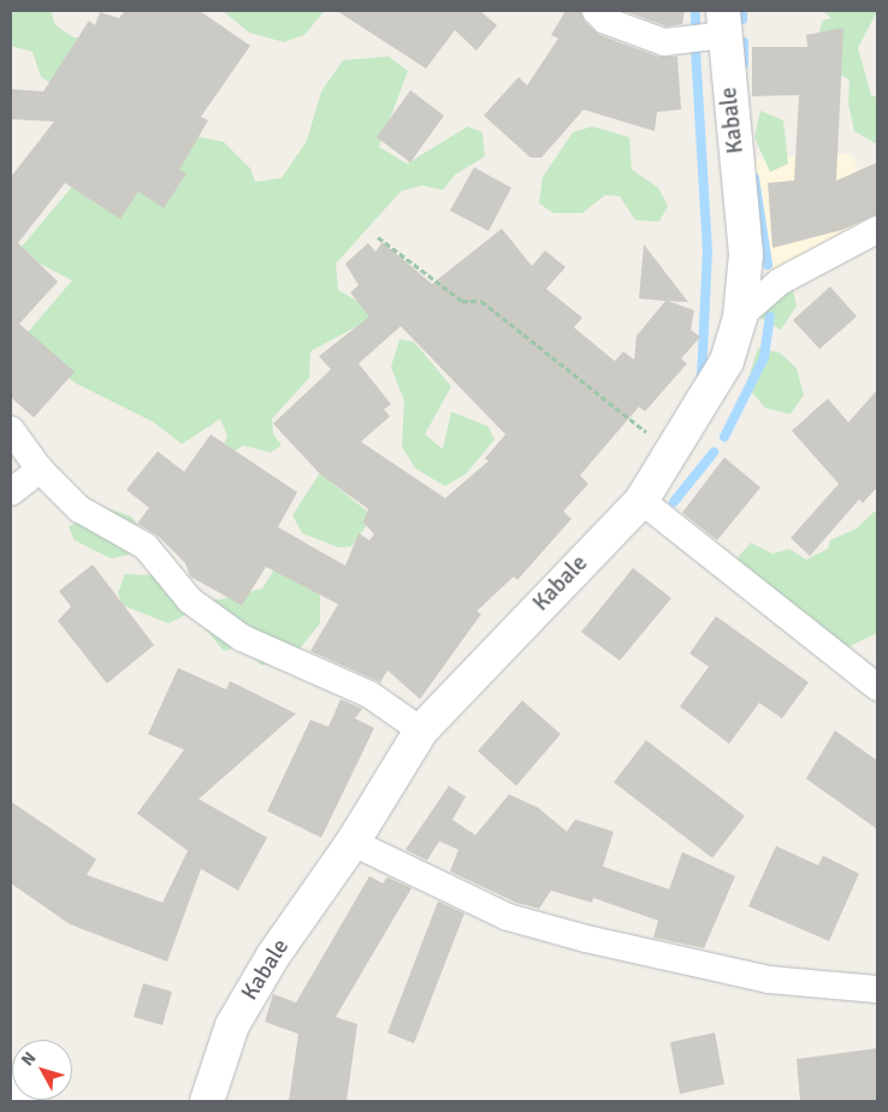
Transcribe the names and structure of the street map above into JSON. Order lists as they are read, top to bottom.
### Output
{
  "streets": {
    "street": ["Kabale"]
  },
  "north": "top left"
}
